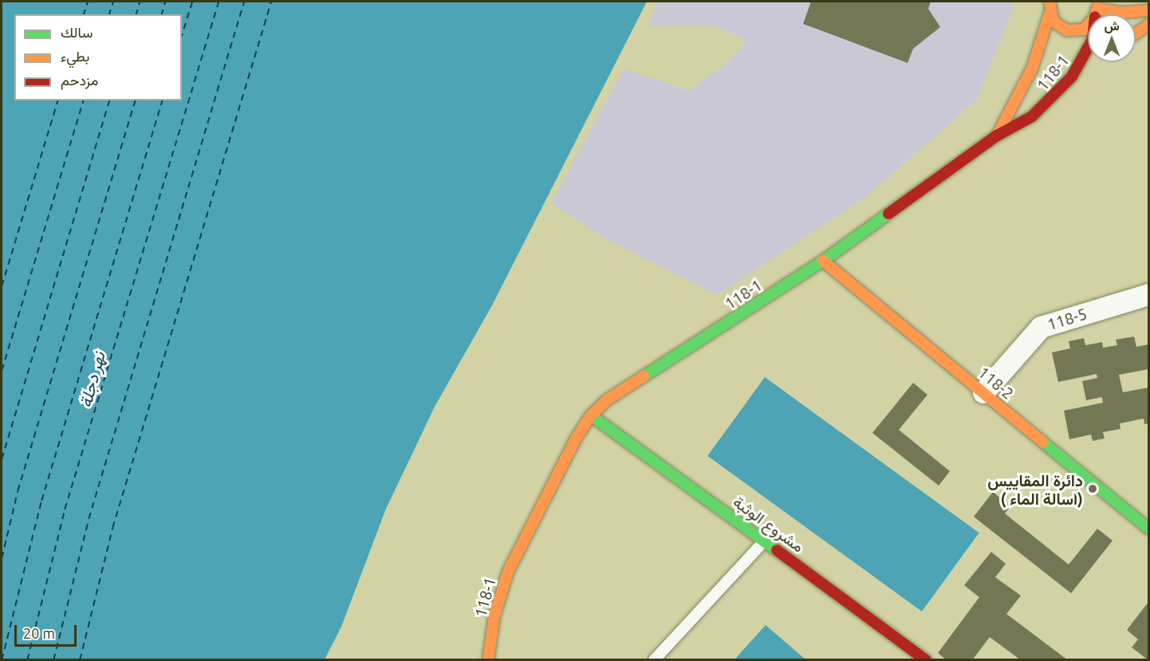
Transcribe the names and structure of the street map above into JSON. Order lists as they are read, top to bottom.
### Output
{
  "streets": {
    "street": [
      "118-1",
      "118-5",
      "118-2",
      "مشروع الوثبة"
    ]
  },
  "crossings": [
    ["118-1", "118-2"],
    ["118-1", "مشروع الوثبة"],
    ["118-5", "118-2"]
  ],
  "water": ["نهر دجلة"],
  "places": ["دائرة المقاييس ( اسالة الماء)"],
  "legend": ["سالك", "بطيء", "مزدحم"],
  "scale_bar": "20 m",
  "north": "top"
}
